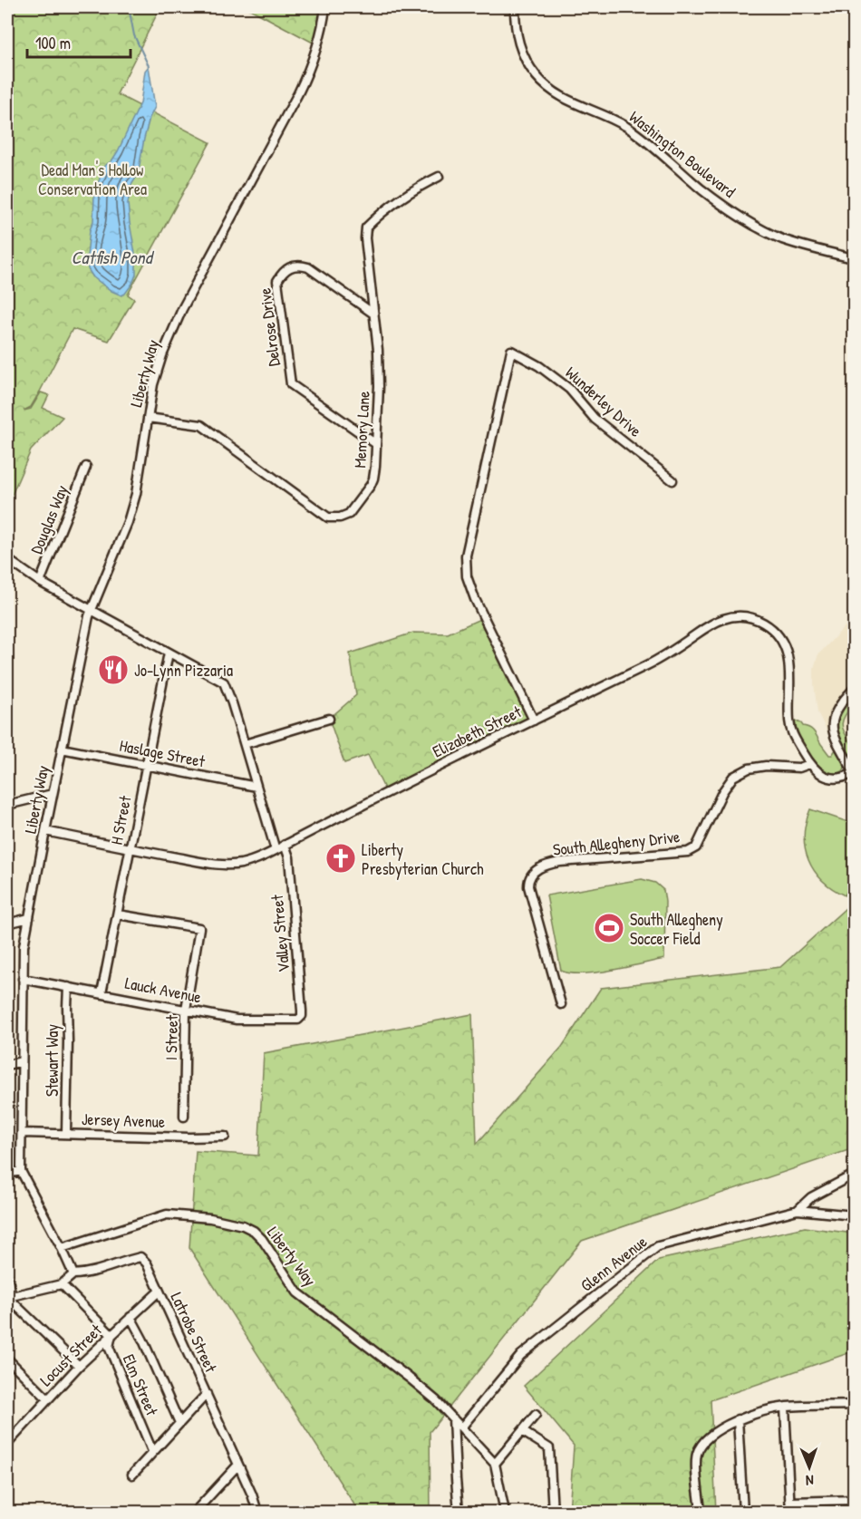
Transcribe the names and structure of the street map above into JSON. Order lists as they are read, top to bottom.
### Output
{
  "streets": {
    "street": [
      "Washington Boulevard",
      "Delrose Drive",
      "Liberty Way",
      "Wunderley Drive",
      "Memory Lane",
      "Douglas Way",
      "Elizabeth Street",
      "Haslage Street",
      "H Street",
      "South Allegheny Drive",
      "Valley Street",
      "Lauck Avenue",
      "I Street",
      "Stewart Way",
      "Jersey Avenue",
      "Glenn Avenue",
      "Latrobe Street",
      "Locust Street",
      "Elm Street"
    ]
  },
  "crossings": [
    ["Delrose Drive", "Memory Lane"],
    ["Liberty Way", "Memory Lane"],
    ["Liberty Way", "Elizabeth Street"],
    ["Liberty Way", "Haslage Street"],
    ["Liberty Way", "Lauck Avenue"],
    ["Liberty Way", "Jersey Avenue"],
    ["Liberty Way", "Glenn Avenue"],
    ["Wunderley Drive", "Elizabeth Street"],
    ["Elizabeth Street", "H Street"],
    ["Elizabeth Street", "South Allegheny Drive"],
    ["Elizabeth Street", "Valley Street"],
    ["Haslage Street", "H Street"],
    ["H Street", "Lauck Avenue"],
    ["H Street", "I Street"],
    ["Valley Street", "Lauck Avenue"],
    ["Lauck Avenue", "I Street"],
    ["Lauck Avenue", "Stewart Way"],
    ["Stewart Way", "Jersey Avenue"],
    ["Latrobe Street", "Locust Street"],
    ["Locust Street", "Elm Street"]
  ],
  "water": ["Catfish Pond"],
  "parks": ["Dead Man's Hollow Conservation Area"],
  "places": {
    "restaurant": ["Jo-Lynn Pizzaria"],
    "church": ["Liberty Presbyterian Church"],
    "sports": ["South Allegheny Soccer Field"]
  },
  "scale_bar": "100 m",
  "north": "bottom"
}
